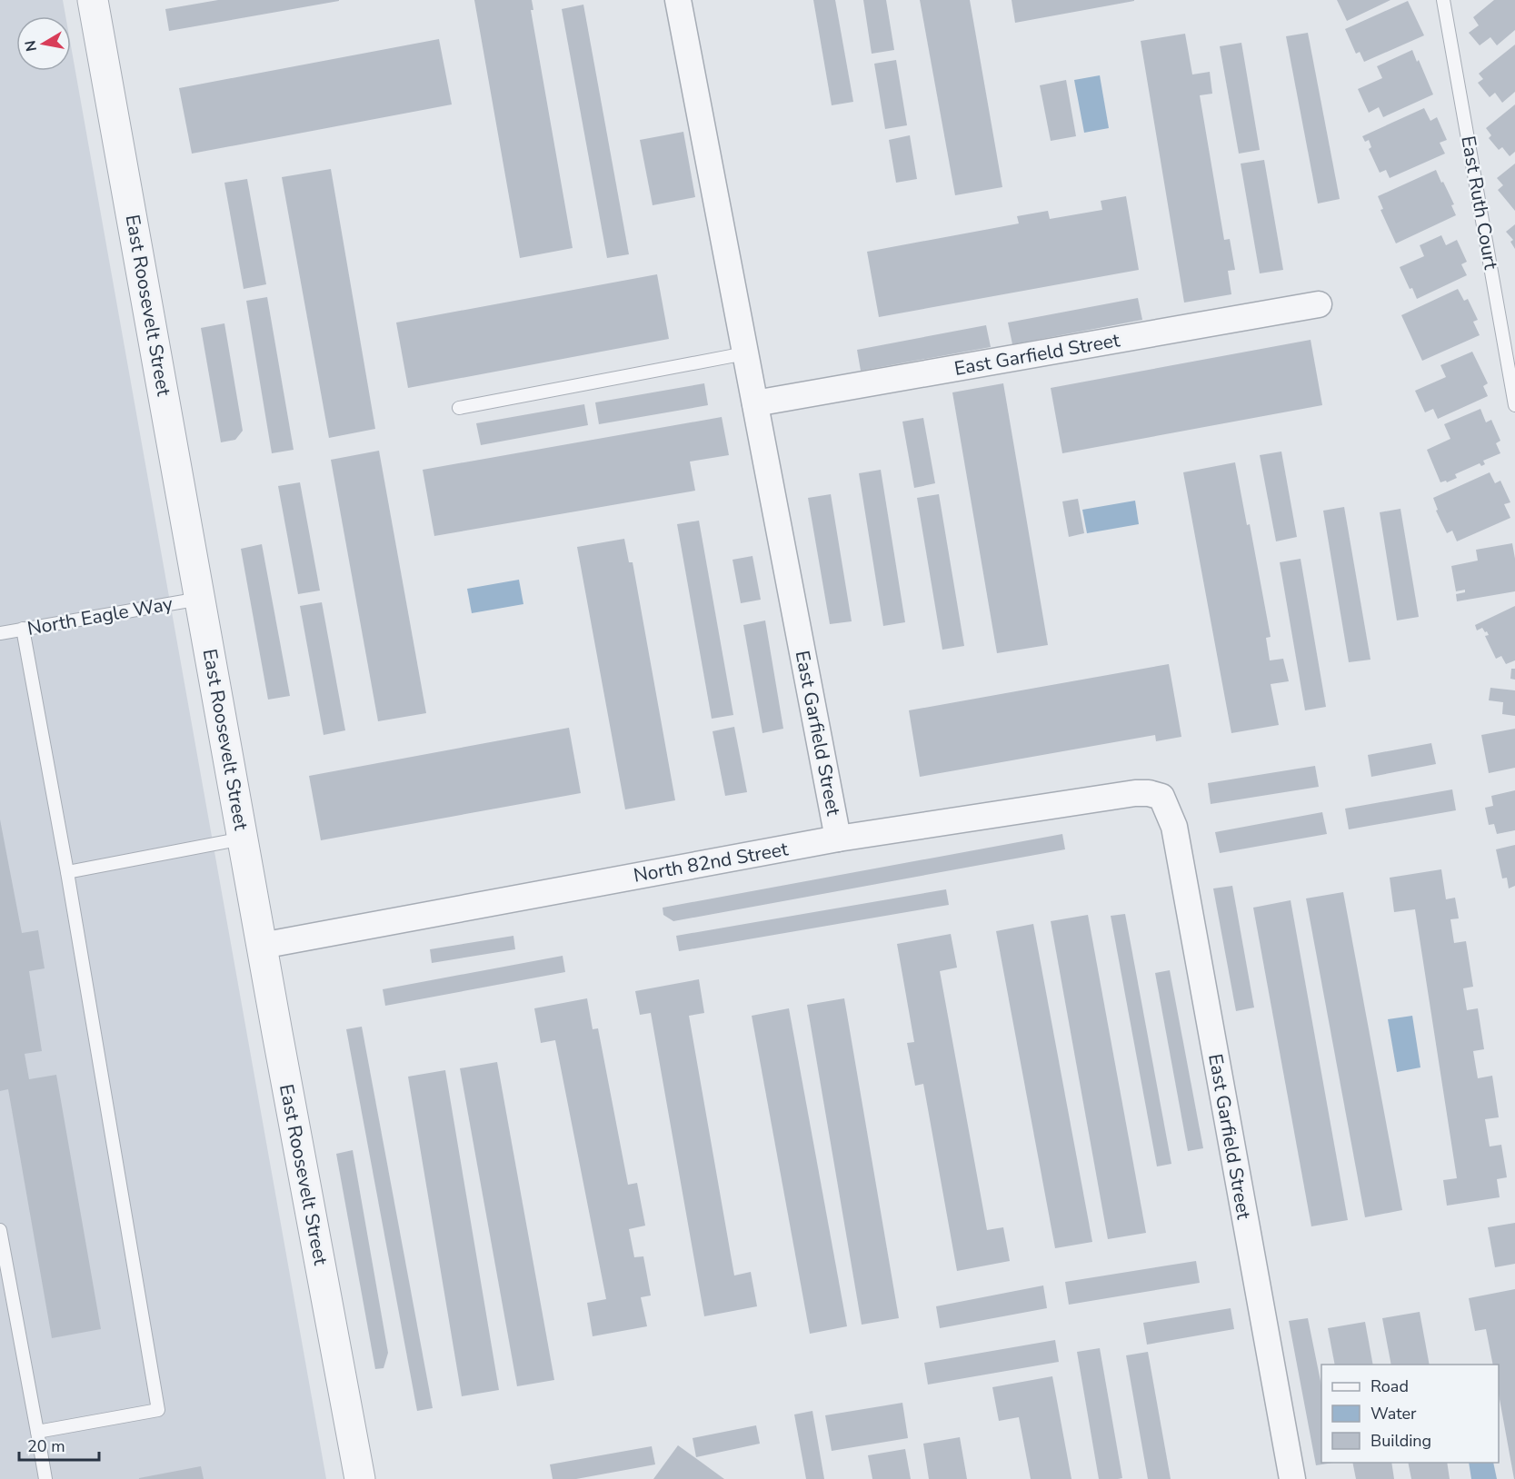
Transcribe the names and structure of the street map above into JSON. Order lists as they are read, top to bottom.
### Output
{
  "streets": {
    "street": ["East Roosevelt Street", "East Garfield Street", "North 82nd Street"],
    "lane": ["East Ruth Court", "North Eagle Way"]
  },
  "crossings": [
    ["East Roosevelt Street", "North Eagle Way"],
    ["East Roosevelt Street", "North 82nd Street"],
    ["East Garfield Street", "North 82nd Street"]
  ],
  "legend": ["Road", "Water", "Building"],
  "scale_bar": "20 m",
  "north": "left"
}
